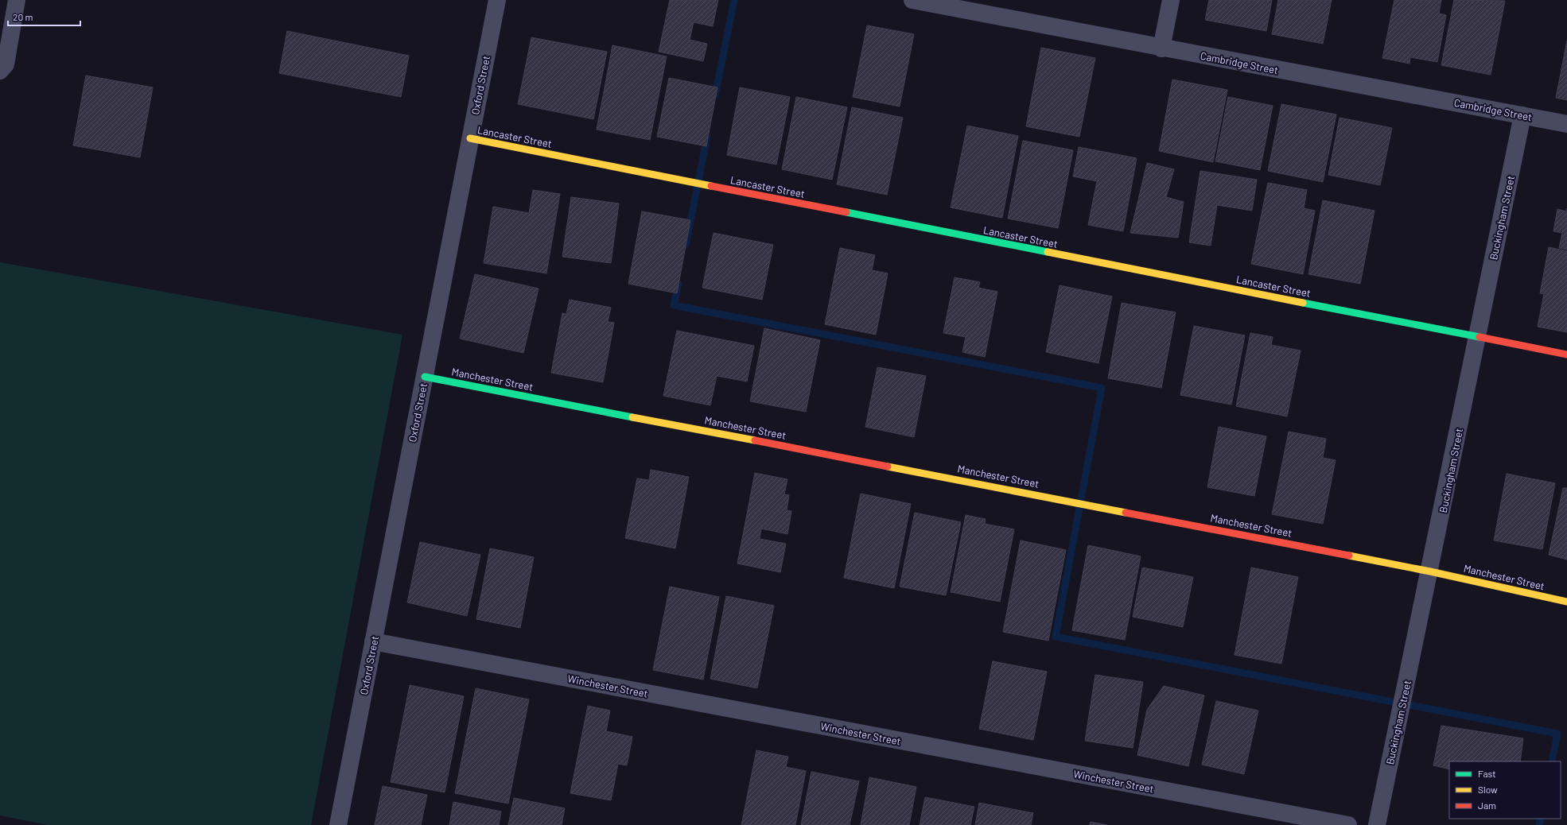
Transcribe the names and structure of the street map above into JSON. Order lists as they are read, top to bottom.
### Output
{
  "streets": {
    "street": [
      "Cambridge Street",
      "Oxford Street",
      "Lancaster Street",
      "Buckingham Street",
      "Manchester Street",
      "Winchester Street"
    ]
  },
  "crossings": [
    ["Cambridge Street", "Buckingham Street"],
    ["Oxford Street", "Lancaster Street"],
    ["Oxford Street", "Manchester Street"],
    ["Oxford Street", "Winchester Street"],
    ["Lancaster Street", "Buckingham Street"],
    ["Buckingham Street", "Manchester Street"]
  ],
  "legend": ["Fast", "Slow", "Jam"],
  "scale_bar": "20 m"
}
